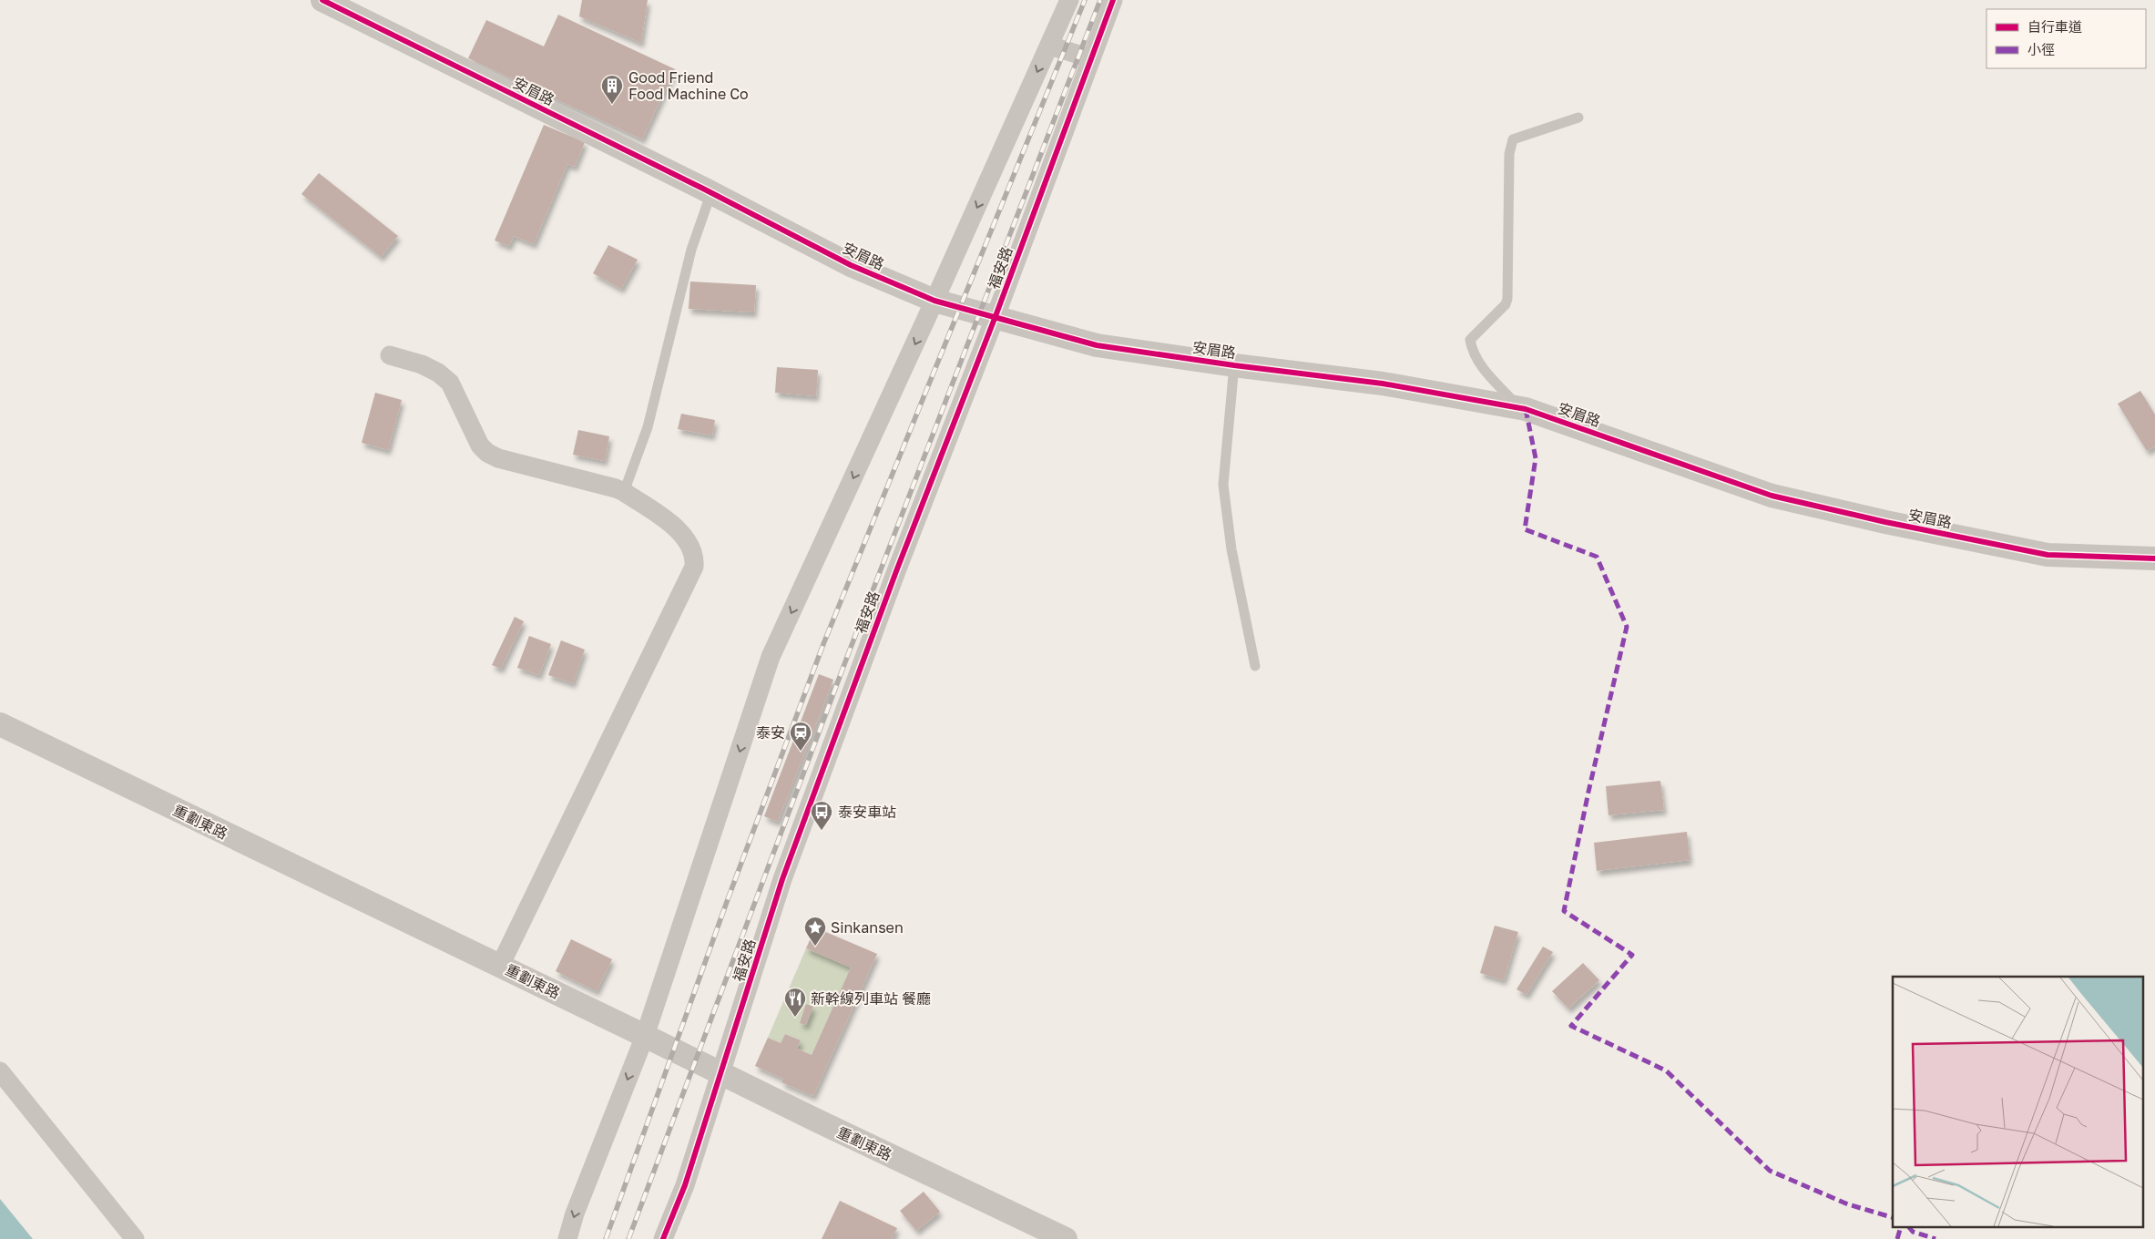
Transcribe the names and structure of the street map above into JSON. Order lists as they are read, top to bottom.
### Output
{
  "streets": {
    "street": ["安眉路", "福安路", "重劃東路"]
  },
  "crossings": [
    ["安眉路", "福安路"],
    ["福安路", "重劃東路"]
  ],
  "places": {
    "building": ["Good Friend Food Machine Co"],
    "station": ["泰安"],
    "bus stop": ["泰安車站"],
    "place": ["Sinkansen"],
    "restaurant": ["新幹線列車站 餐廳"]
  },
  "legend": ["自行車道", "小徑"]
}
